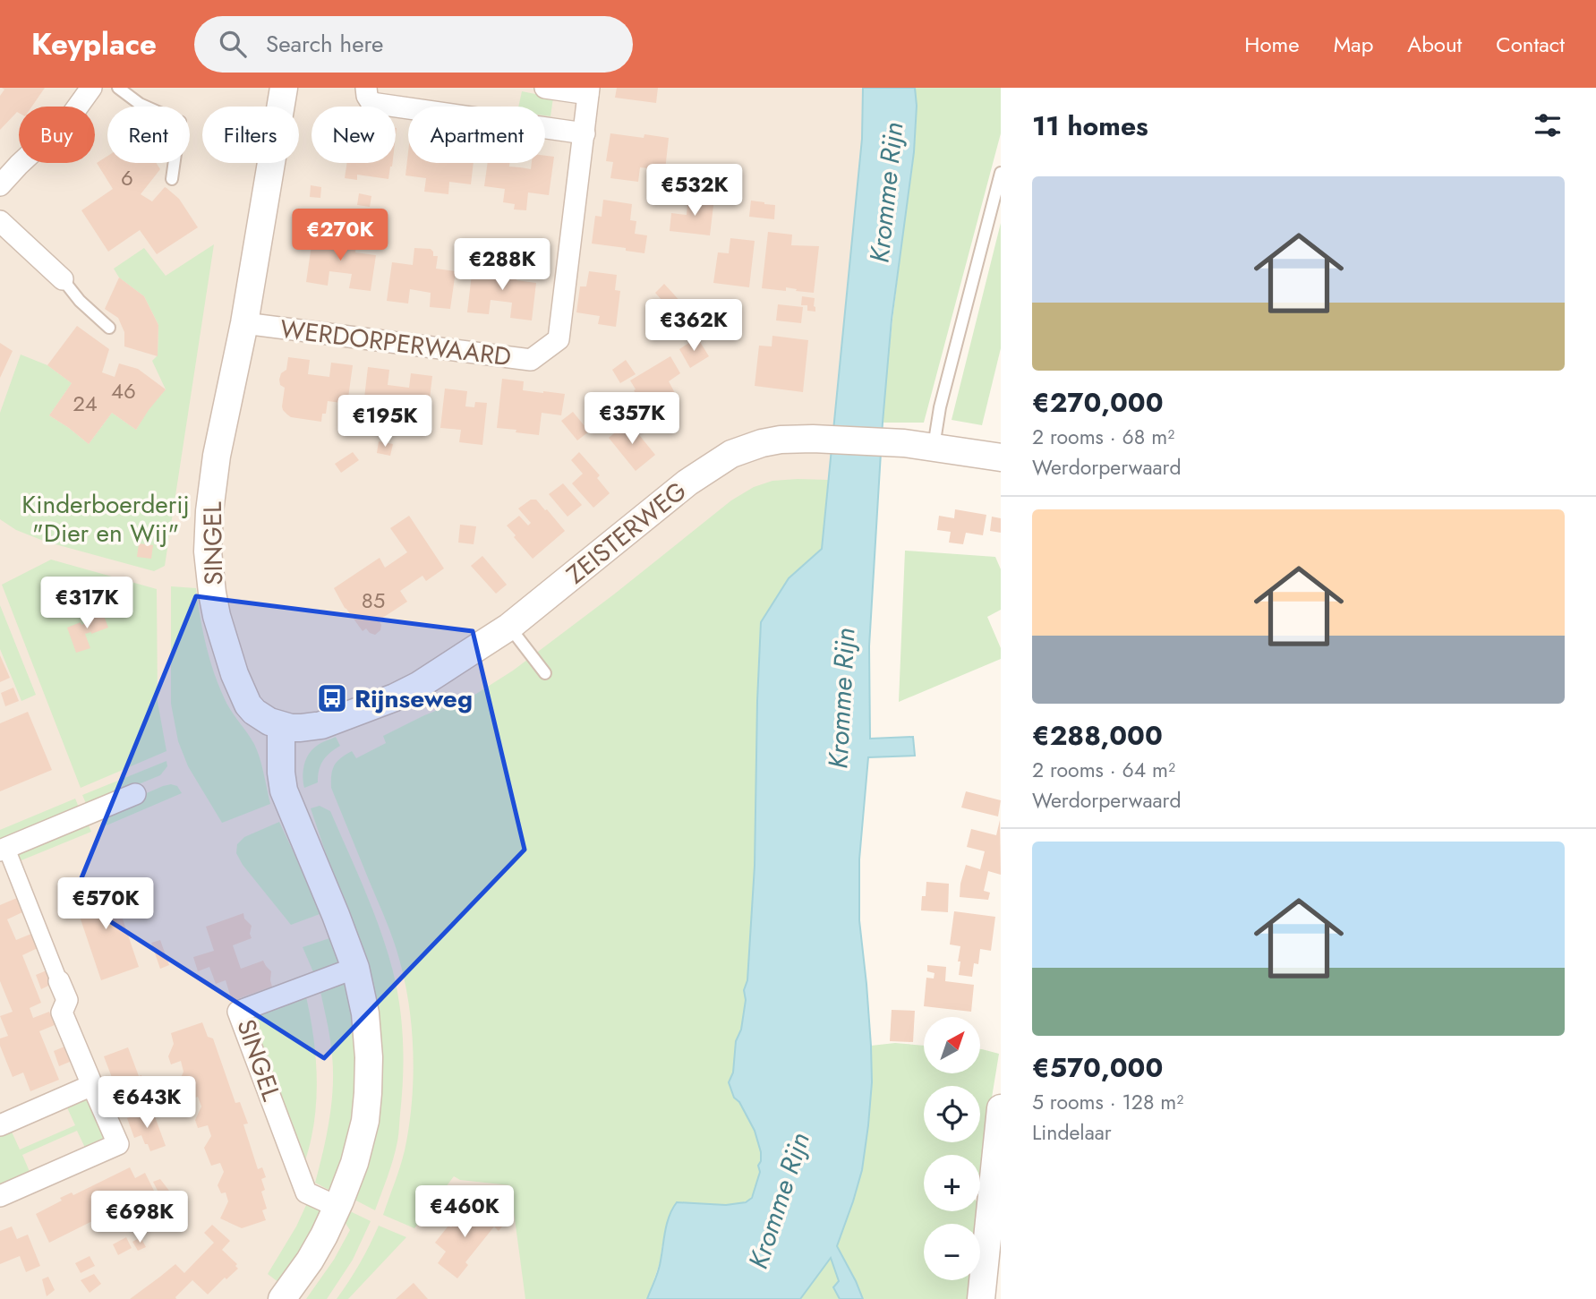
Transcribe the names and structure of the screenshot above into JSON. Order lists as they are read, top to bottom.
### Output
{
  "streets": {
    "street": ["WERDORPERWAARD", "ZEISTERWEG", "SINGEL"]
  },
  "crossings": [
    ["WERDORPERWAARD", "SINGEL"],
    ["ZEISTERWEG", "SINGEL"]
  ],
  "water": ["Kromme Rijn"],
  "parks": ["Kinderboerderij \"Dier en Wij\""],
  "places": {
    "bus stop": ["Rijnseweg"]
  },
  "house_numbers": [
    "6",
    "46",
    "24",
    "85"
  ],
  "north": "top right",
  "page": {
    "header": "Keyplace",
    "search": "Search here",
    "nav": [
      "Home",
      "Map",
      "About",
      "Contact"
    ],
    "heading": "11 homes",
    "chip": [
      "Buy",
      "Rent",
      "Filters",
      "New",
      "Apartment"
    ],
    "list": [
      {
        "name": "€270,000",
        "note": "2 rooms · 68 m² · Werdorperwaard"
      },
      {
        "name": "€288,000",
        "note": "2 rooms · 64 m² · Werdorperwaard"
      },
      {
        "name": "€570,000",
        "note": "5 rooms · 128 m² · Lindelaar"
      }
    ],
    "price": [
      "€532K",
      "€270K",
      "€288K",
      "€362K",
      "€357K",
      "€195K",
      "€317K",
      "€570K",
      "€643K",
      "€460K",
      "€698K"
    ],
    "map_buttons": ["+", "−"]
  }
}
